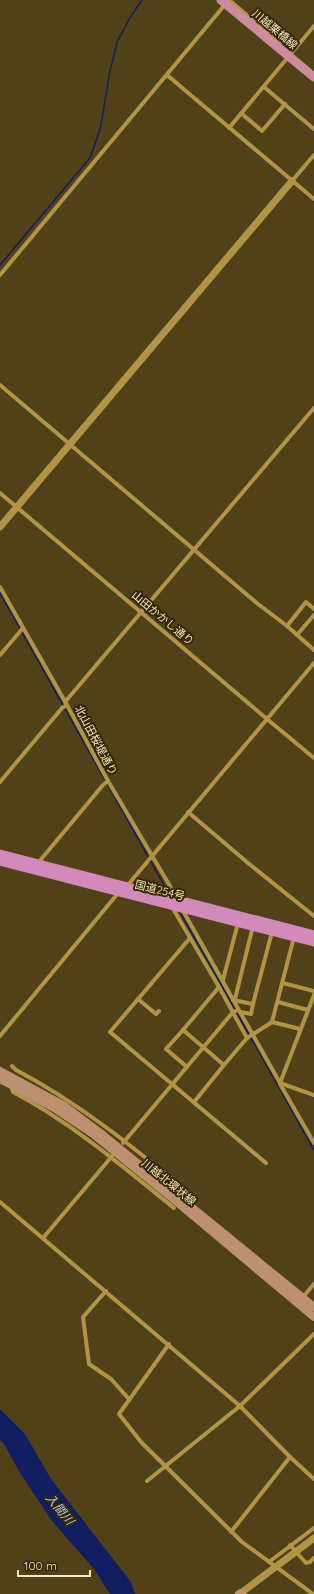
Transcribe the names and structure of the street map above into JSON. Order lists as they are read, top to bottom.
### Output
{
  "streets": {
    "highway": ["国道254号"],
    "main road": ["川越栗橋線", "川越北環状線"],
    "street": ["山田かかし通り", "北山田桜堤通り"]
  },
  "crossings": [
    ["北山田桜堤通り", "国道254号"]
  ],
  "water": ["入間川"],
  "scale_bar": "100 m"
}
